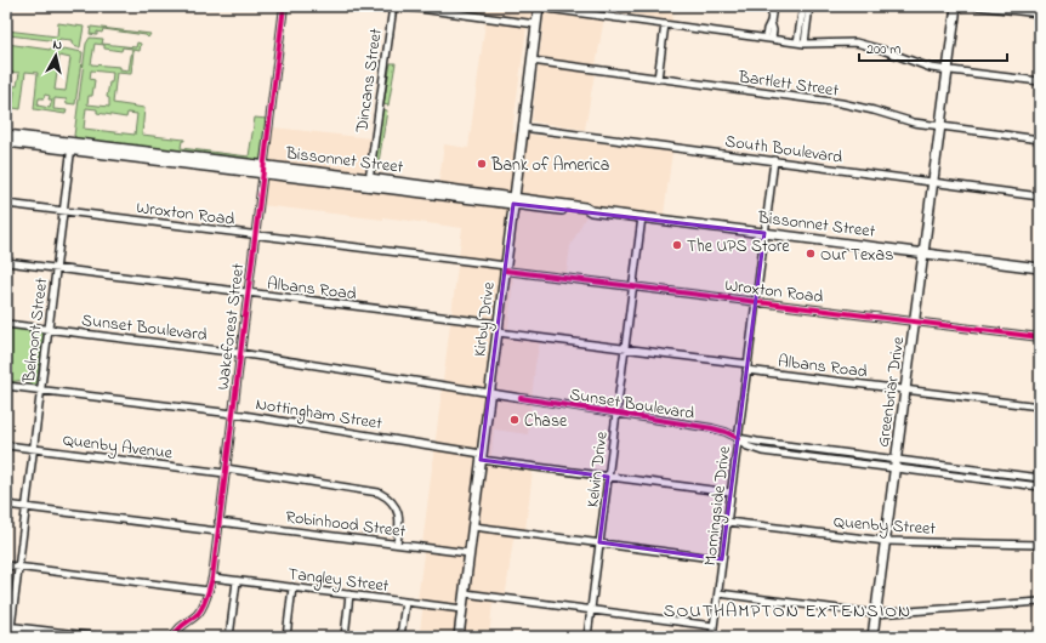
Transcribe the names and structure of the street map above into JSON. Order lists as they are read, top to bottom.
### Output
{
  "streets": {
    "main road": ["Bissonnet Street", "Kirby Drive", "Greenbriar Drive"],
    "street": [
      "Dincans Street",
      "Bartlett Street",
      "South Boulevard",
      "Wroxton Road",
      "Albans Road",
      "Sunset Boulevard",
      "Wakeforest Street",
      "Belmont Street",
      "Nottingham Street",
      "Quenby Avenue",
      "Kelvin Drive",
      "Morningside Drive",
      "Robinhood Street",
      "Quenby Street",
      "Tangley Street"
    ]
  },
  "crossings": [
    ["Dincans Street", "Bissonnet Street"],
    ["Bartlett Street", "Kirby Drive"],
    ["Bartlett Street", "Greenbriar Drive"],
    ["South Boulevard", "Kirby Drive"],
    ["South Boulevard", "Greenbriar Drive"],
    ["South Boulevard", "Morningside Drive"],
    ["Bissonnet Street", "Kirby Drive"],
    ["Bissonnet Street", "Wakeforest Street"],
    ["Bissonnet Street", "Belmont Street"],
    ["Bissonnet Street", "Greenbriar Drive"],
    ["Bissonnet Street", "Kelvin Drive"],
    ["Bissonnet Street", "Morningside Drive"],
    ["Wroxton Road", "Kirby Drive"],
    ["Wroxton Road", "Wakeforest Street"],
    ["Wroxton Road", "Belmont Street"],
    ["Wroxton Road", "Greenbriar Drive"],
    ["Wroxton Road", "Kelvin Drive"],
    ["Wroxton Road", "Morningside Drive"],
    ["Albans Road", "Kirby Drive"],
    ["Albans Road", "Wakeforest Street"],
    ["Albans Road", "Belmont Street"],
    ["Albans Road", "Greenbriar Drive"],
    ["Albans Road", "Kelvin Drive"],
    ["Albans Road", "Morningside Drive"],
    ["Kirby Drive", "Sunset Boulevard"],
    ["Kirby Drive", "Nottingham Street"],
    ["Kirby Drive", "Robinhood Street"],
    ["Kirby Drive", "Tangley Street"],
    ["Sunset Boulevard", "Wakeforest Street"],
    ["Sunset Boulevard", "Belmont Street"],
    ["Sunset Boulevard", "Greenbriar Drive"],
    ["Sunset Boulevard", "Kelvin Drive"],
    ["Sunset Boulevard", "Morningside Drive"],
    ["Wakeforest Street", "Nottingham Street"],
    ["Wakeforest Street", "Quenby Avenue"],
    ["Wakeforest Street", "Robinhood Street"],
    ["Wakeforest Street", "Tangley Street"],
    ["Belmont Street", "Nottingham Street"],
    ["Belmont Street", "Quenby Avenue"],
    ["Greenbriar Drive", "Quenby Street"],
    ["Nottingham Street", "Kelvin Drive"],
    ["Nottingham Street", "Morningside Drive"],
    ["Quenby Avenue", "Robinhood Street"],
    ["Morningside Drive", "Quenby Street"]
  ],
  "districts": ["SOUTHAMPTON EXTENSION"],
  "places": [
    "Bank of America",
    "The UPS Store",
    "Our Texas",
    "Chase"
  ],
  "scale_bar": "200 m",
  "north": "top"
}
